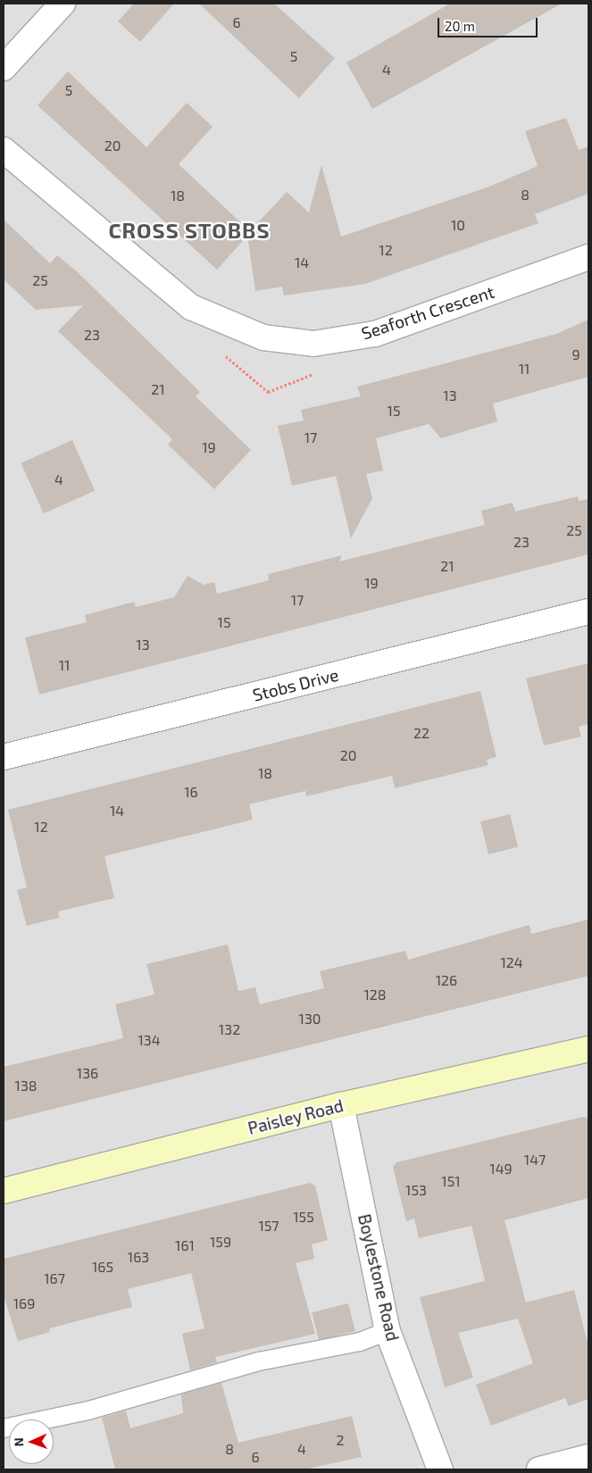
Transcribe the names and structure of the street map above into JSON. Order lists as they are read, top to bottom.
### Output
{
  "streets": {
    "main road": ["Paisley Road"],
    "street": ["Seaforth Crescent", "Stobs Drive", "Boylestone Road"]
  },
  "crossings": [
    ["Paisley Road", "Boylestone Road"]
  ],
  "districts": ["CROSS STOBBS"],
  "house_numbers": [
    "6",
    "5",
    "4",
    "5",
    "20",
    "8",
    "18",
    "10",
    "12",
    "14",
    "25",
    "23",
    "9",
    "11",
    "21",
    "13",
    "15",
    "17",
    "19",
    "4",
    "25",
    "23",
    "21",
    "19",
    "17",
    "15",
    "13",
    "11",
    "22",
    "20",
    "18",
    "16",
    "14",
    "12",
    "124",
    "126",
    "128",
    "130",
    "132",
    "134",
    "136",
    "138",
    "147",
    "149",
    "151",
    "153",
    "155",
    "157",
    "159",
    "161",
    "163",
    "165",
    "167",
    "169",
    "2",
    "8",
    "4",
    "6"
  ],
  "scale_bar": "20 m",
  "north": "left"
}
